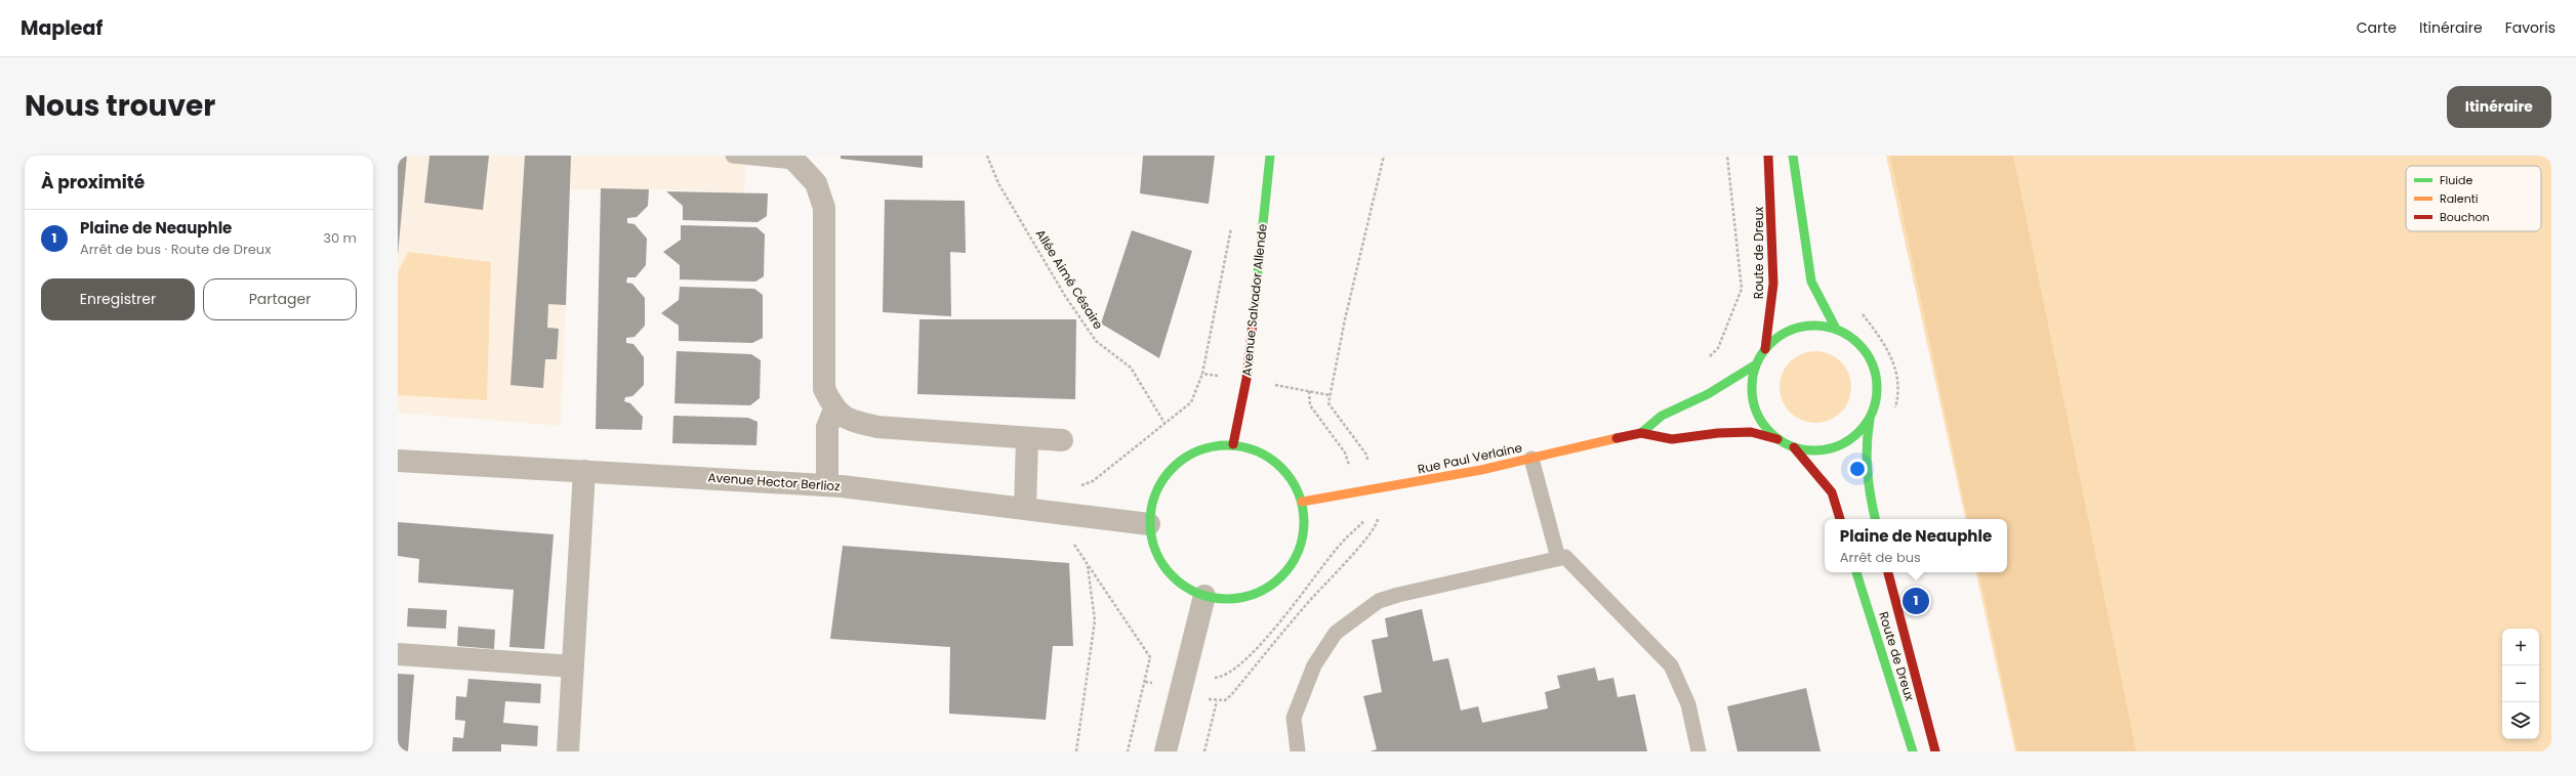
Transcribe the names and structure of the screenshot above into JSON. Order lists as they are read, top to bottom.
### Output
{
  "streets": {
    "street": [
      "Route de Dreux",
      "Avenue Salvador Allende",
      "Rue Paul Verlaine",
      "Avenue Hector Berlioz"
    ],
    "path": ["Allée Aimé Césaire"]
  },
  "crossings": [
    ["Route de Dreux", "Rue Paul Verlaine"]
  ],
  "legend": ["Fluide", "Ralenti", "Bouchon"],
  "page": {
    "header": "Mapleaf",
    "nav": ["Carte", "Itinéraire", "Favoris"],
    "title": "Nous trouver",
    "buttons": [
      "Itinéraire",
      ["Enregistrer", "Partager"]
    ],
    "heading": "À proximité",
    "list": [
      {
        "mark": "1",
        "name": "Plaine de Neauphle",
        "note": "Arrêt de bus · Route de Dreux",
        "value": "30 m"
      }
    ],
    "popup": ["Plaine de Neauphle", "Arrêt de bus"],
    "pins": "1",
    "map_buttons": ["+", "−"]
  }
}
